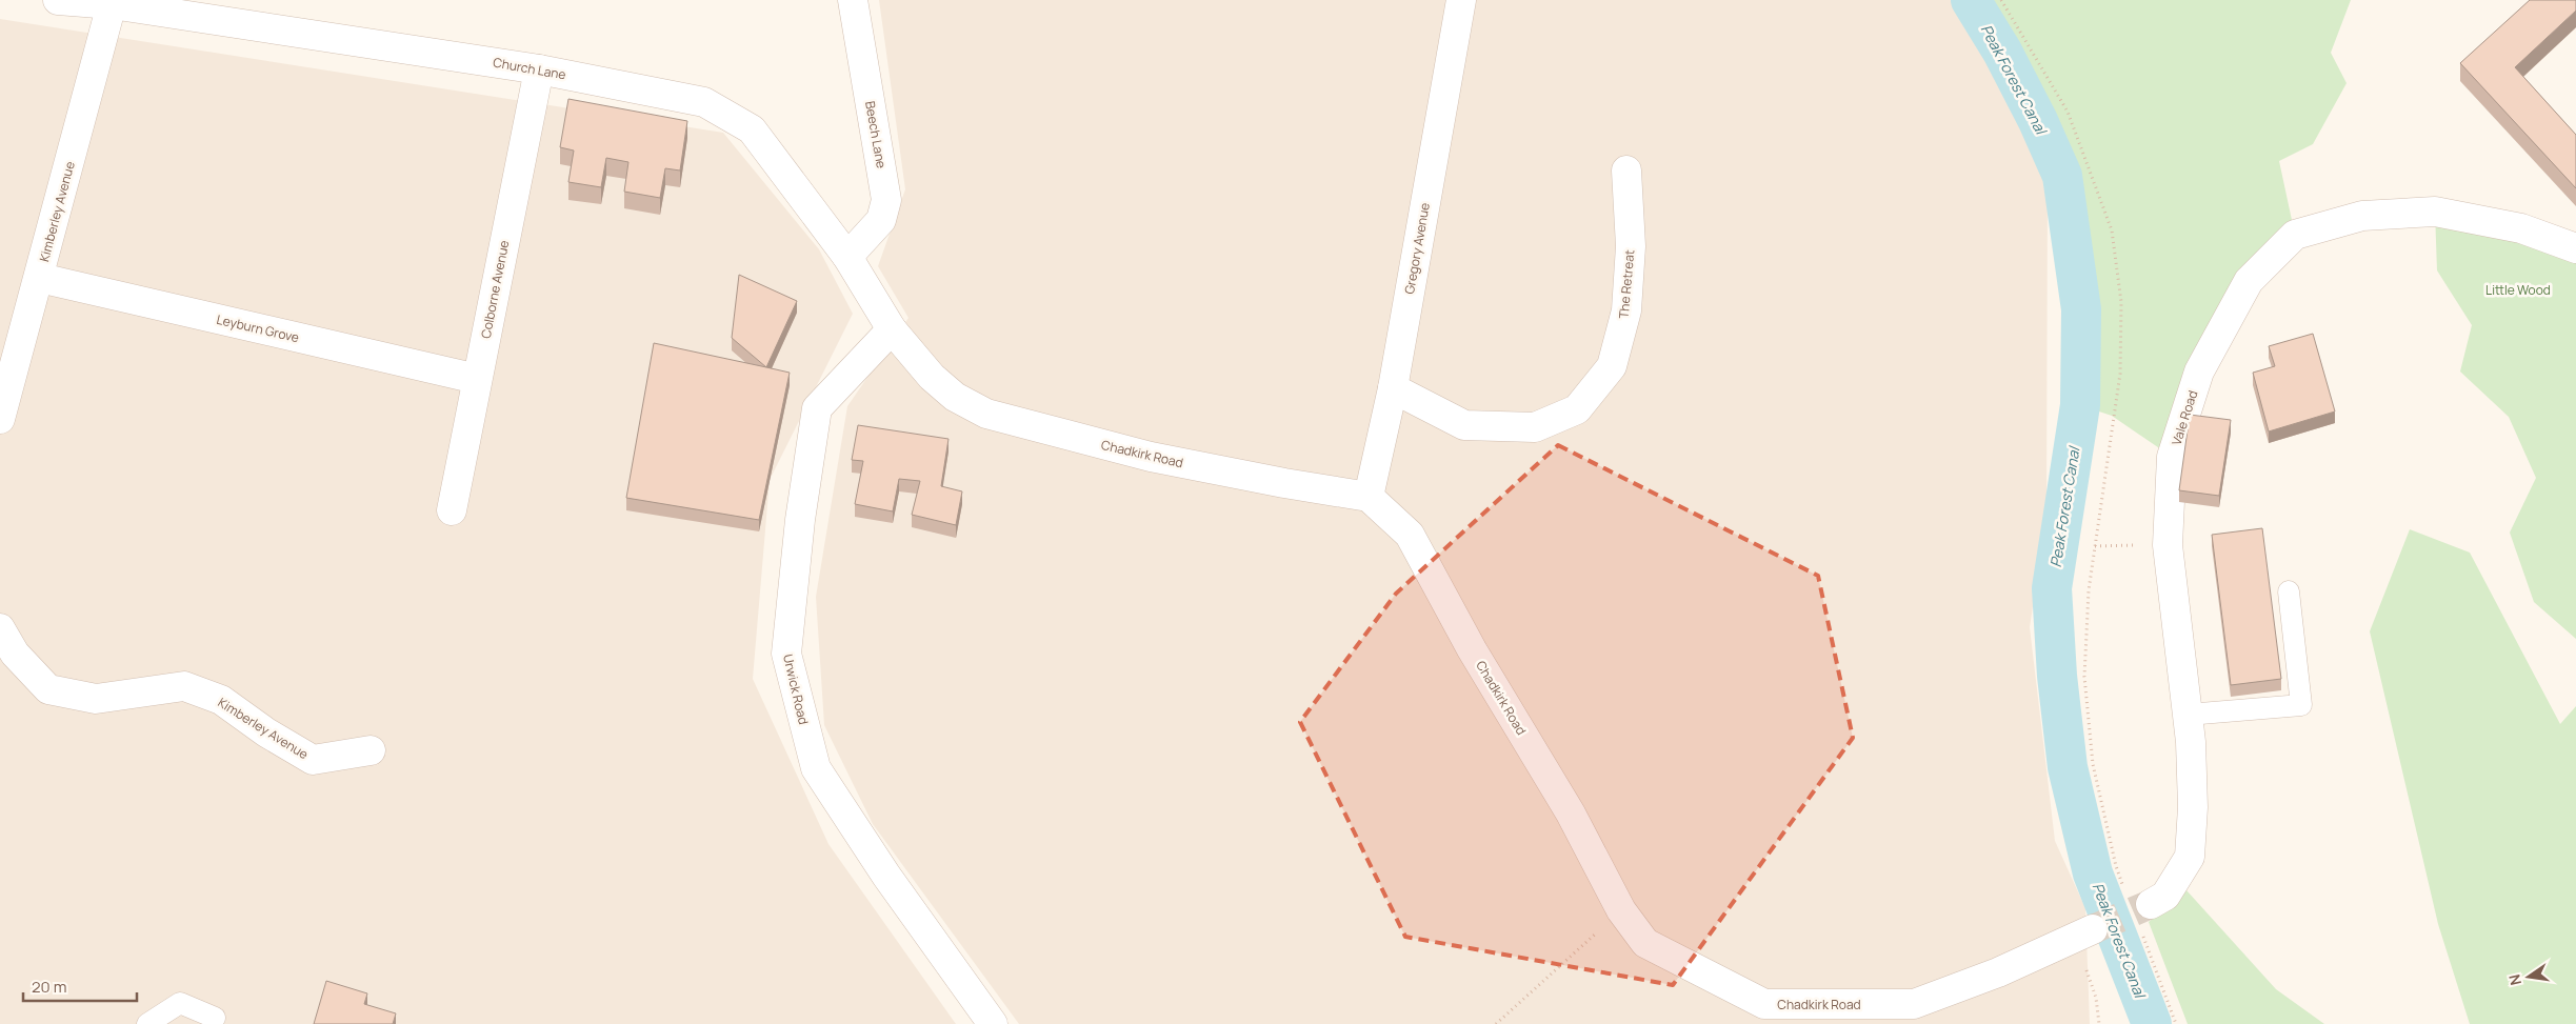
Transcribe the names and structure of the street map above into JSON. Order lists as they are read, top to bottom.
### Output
{
  "streets": {
    "street": [
      "Church Lane",
      "Beech Lane",
      "Kimberley Avenue",
      "Gregory Avenue",
      "The Retreat",
      "Colborne Avenue",
      "Leyburn Grove",
      "Vale Road",
      "Chadkirk Road",
      "Urwick Road"
    ]
  },
  "crossings": [
    ["Church Lane", "Beech Lane"],
    ["Church Lane", "Kimberley Avenue"],
    ["Church Lane", "Colborne Avenue"],
    ["Church Lane", "Chadkirk Road"],
    ["Church Lane", "Urwick Road"],
    ["Kimberley Avenue", "Leyburn Grove"],
    ["Gregory Avenue", "The Retreat"],
    ["Gregory Avenue", "Chadkirk Road"],
    ["Colborne Avenue", "Leyburn Grove"],
    ["Chadkirk Road", "Urwick Road"]
  ],
  "water": ["Peak Forest Canal"],
  "parks": ["Little Wood"],
  "scale_bar": "20 m",
  "north": "left"
}
